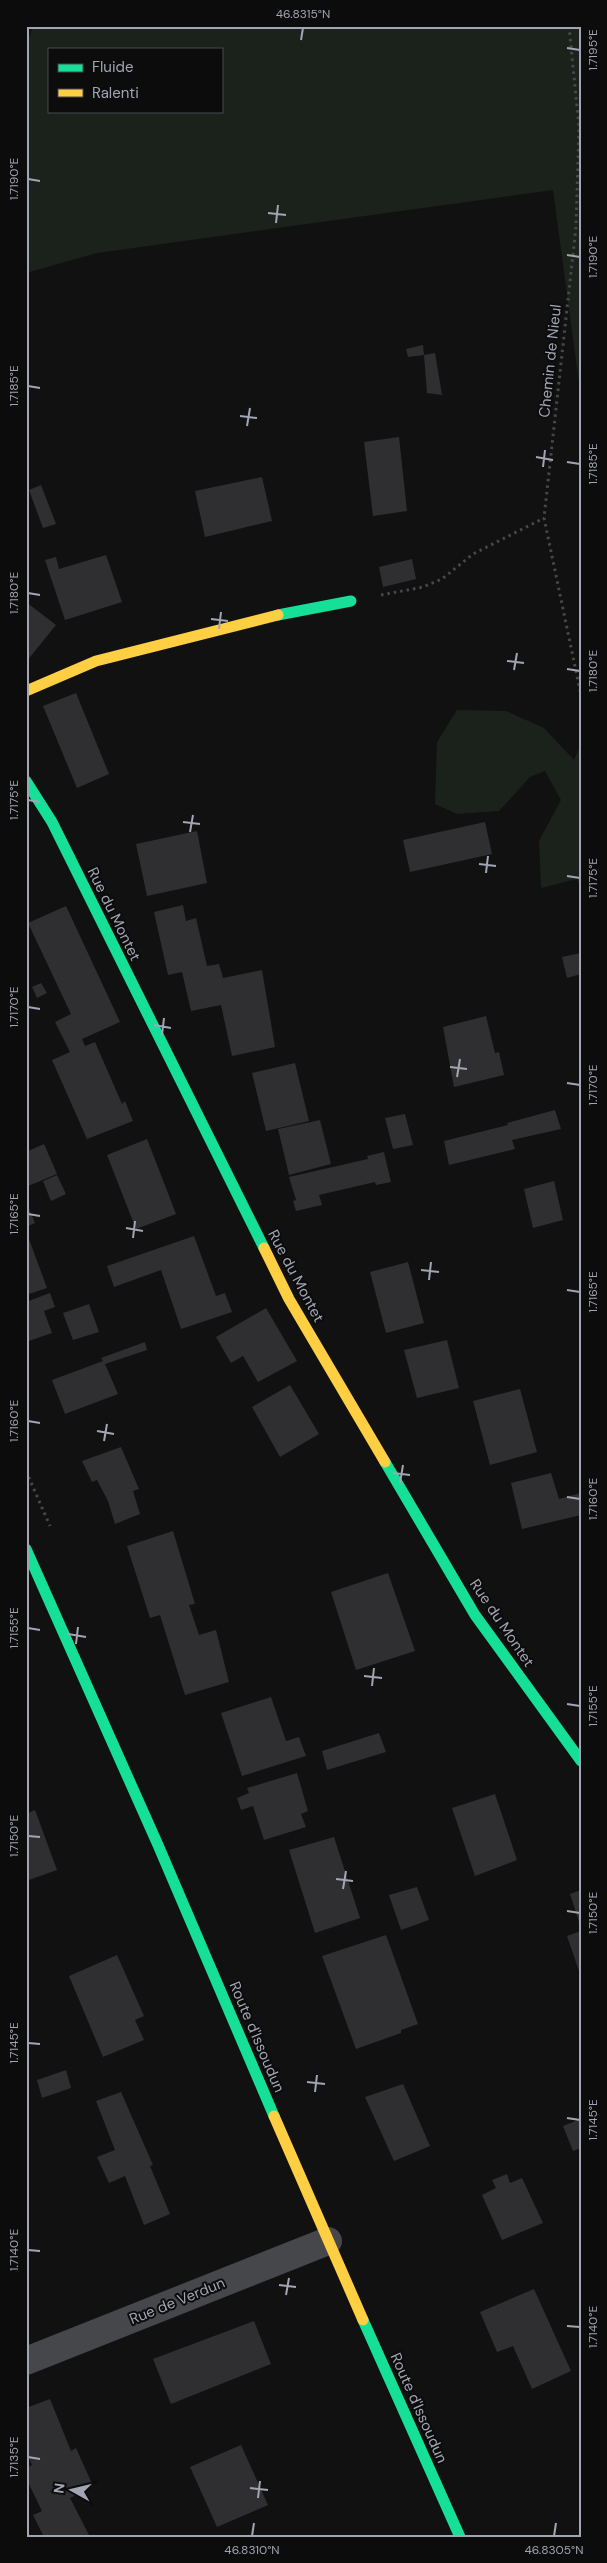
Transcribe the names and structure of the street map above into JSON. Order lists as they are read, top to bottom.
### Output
{
  "streets": {
    "street": ["Rue du Montet", "Route d'Issoudun", "Rue de Verdun"],
    "path": ["Chemin de Nieul"]
  },
  "crossings": [
    ["Route d'Issoudun", "Rue de Verdun"]
  ],
  "legend": ["Fluide", "Ralenti"],
  "north": "left",
  "coordinates": [
    "46.8315°N",
    "1.7195°E",
    "1.7190°E",
    "1.7185°E",
    "1.7180°E",
    "1.7175°E",
    "1.7170°E",
    "1.7165°E",
    "1.7160°E",
    "1.7155°E",
    "1.7150°E",
    "1.7145°E",
    "1.7140°E",
    "1.7135°E",
    "46.8310°N",
    "46.8305°N"
  ]
}
